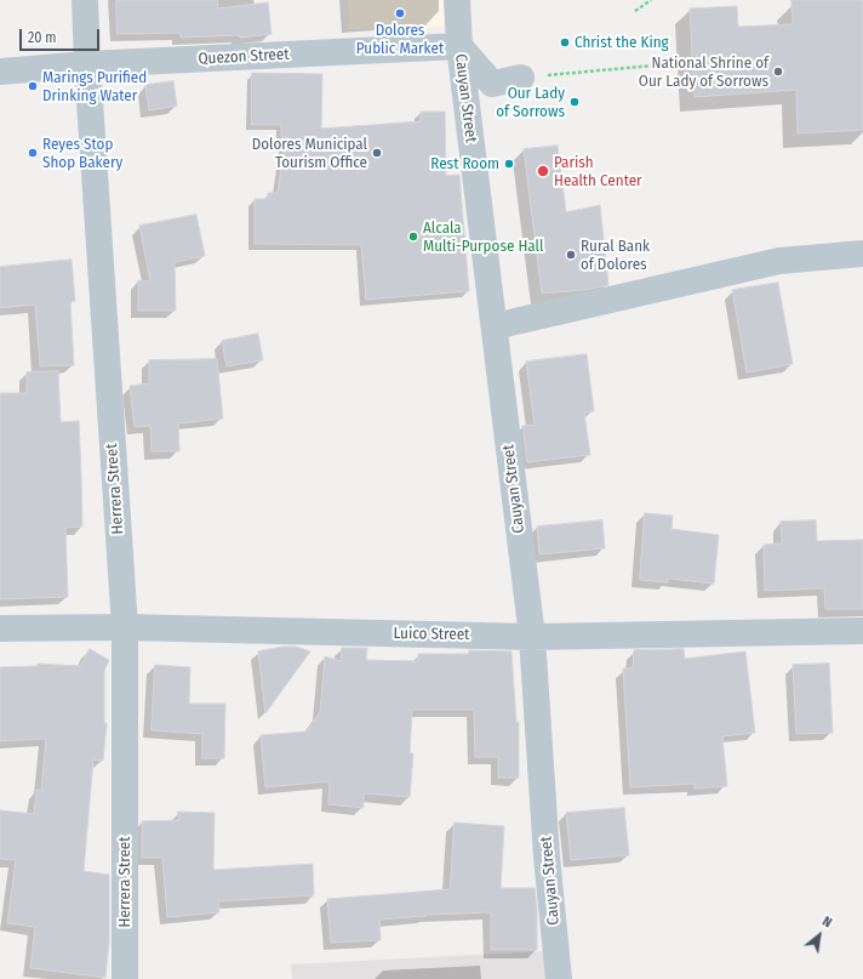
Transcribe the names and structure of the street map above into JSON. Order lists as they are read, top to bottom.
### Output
{
  "streets": {
    "street": [
      "Quezon Street",
      "Cauyan Street",
      "Herrera Street",
      "Luico Street"
    ]
  },
  "crossings": [
    ["Quezon Street", "Cauyan Street"],
    ["Quezon Street", "Herrera Street"],
    ["Cauyan Street", "Luico Street"],
    ["Herrera Street", "Luico Street"]
  ],
  "places": [
    "Dolores Public Market",
    "Christ the King",
    "National Shrine of Our Lady of Sorrows",
    "Marings Purified Drinking Water",
    "Our Lady of Sorrows",
    "Reyes Stop Shop Bakery",
    "Dolores Municipal Tourism Office",
    "Rest Room",
    "Parish Health Center",
    "Alcala Multi-Purpose Hall",
    "Rural Bank of Dolores"
  ],
  "scale_bar": "20 m",
  "north": "top right"
}
